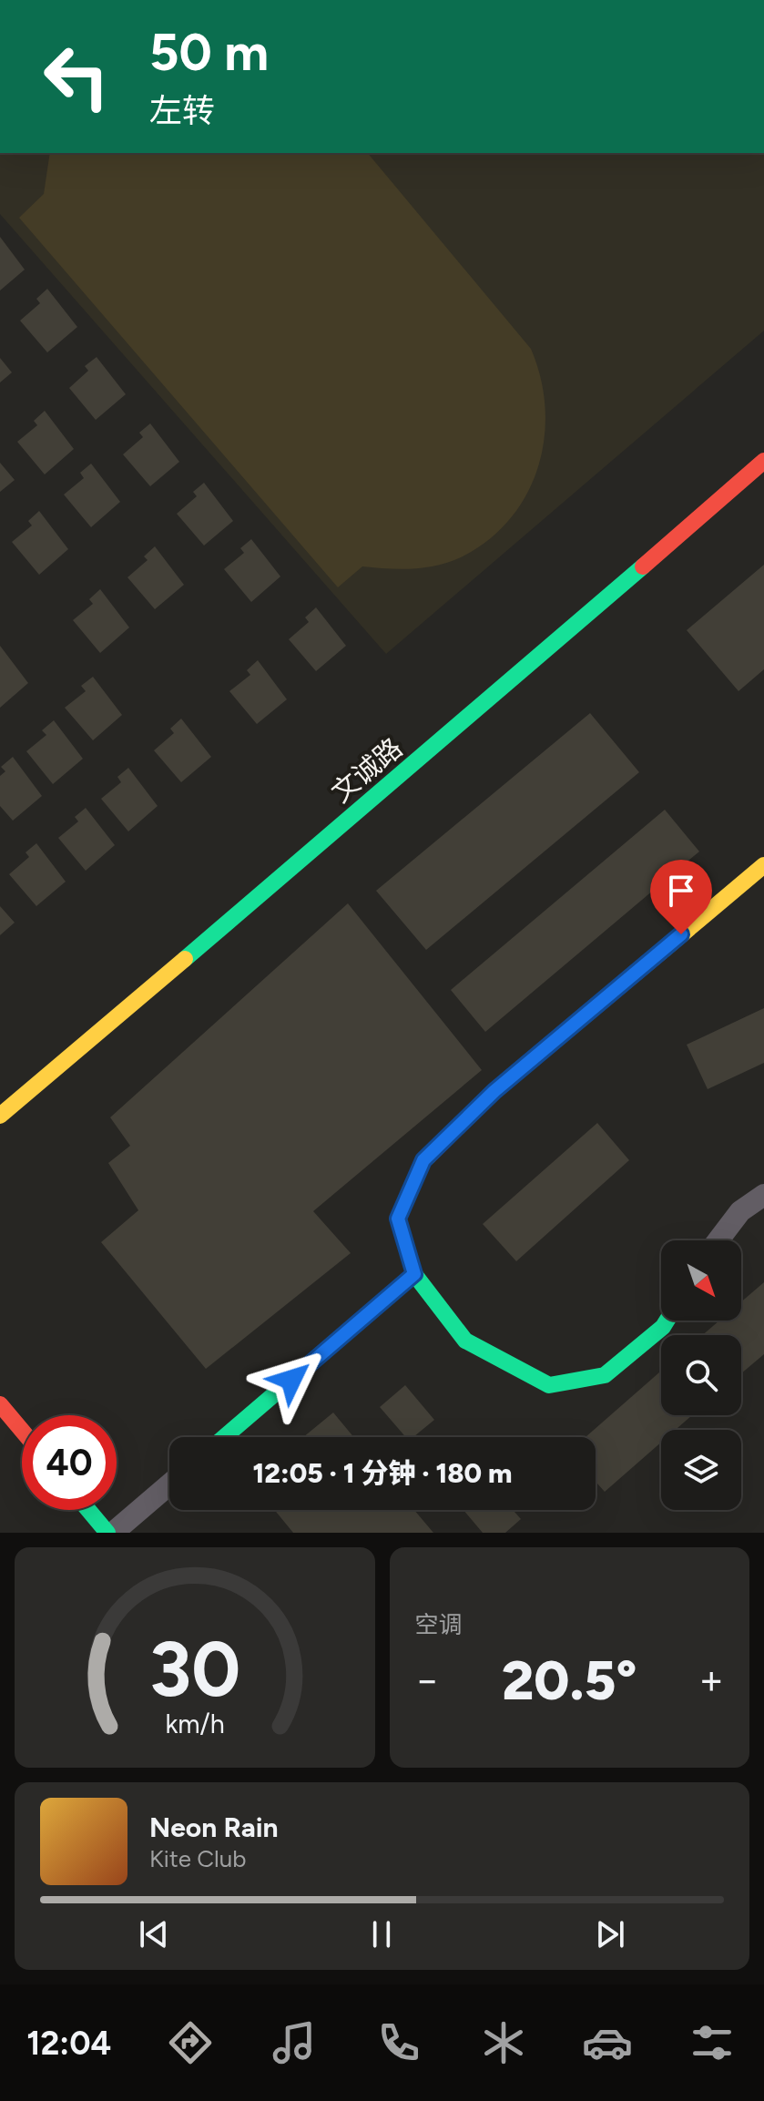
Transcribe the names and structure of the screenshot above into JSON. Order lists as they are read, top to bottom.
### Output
{
  "streets": {
    "street": ["文诚路"]
  },
  "north": "bottom right",
  "page": {
    "turn": ["50 m", "左转"],
    "limit": "40",
    "trip": "12:05 · 1 分钟 · 180 m",
    "tile": "空调",
    "heat": ["−", "20.5°", "+"],
    "song": ["Neon Rain", "Kite Club"],
    "tabs": "12:04",
    "gauge": ["30", "km/h"]
  }
}
